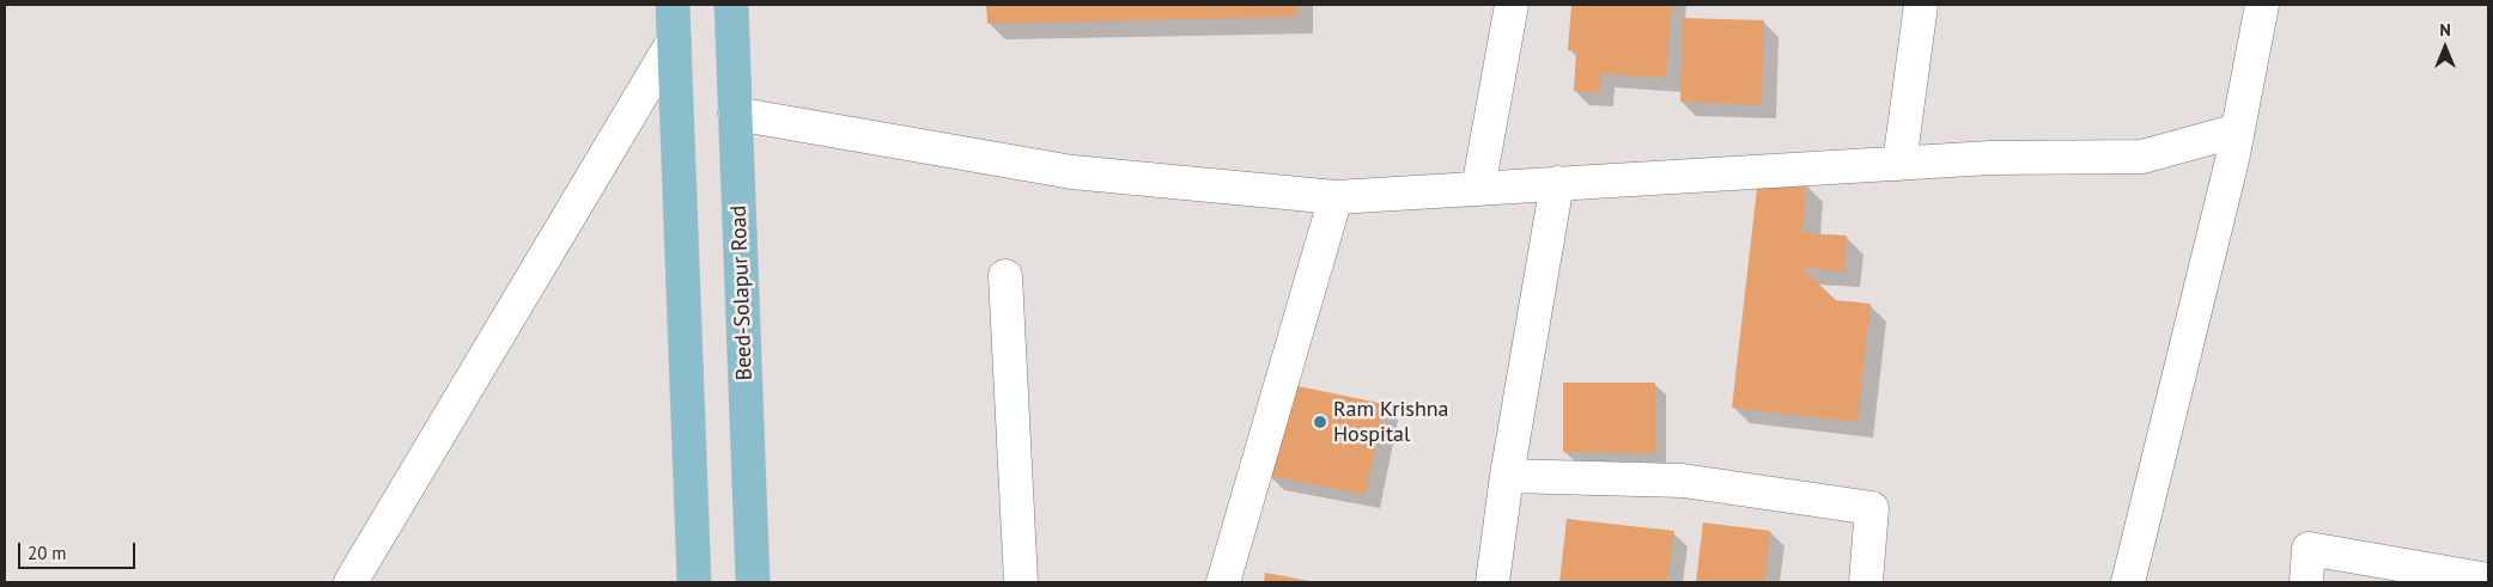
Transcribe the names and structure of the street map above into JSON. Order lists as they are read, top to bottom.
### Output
{
  "streets": {
    "main road": ["Beed-Solapur Road"]
  },
  "places": ["Ram Krishna Hospital"],
  "scale_bar": "20 m",
  "north": "top"
}
